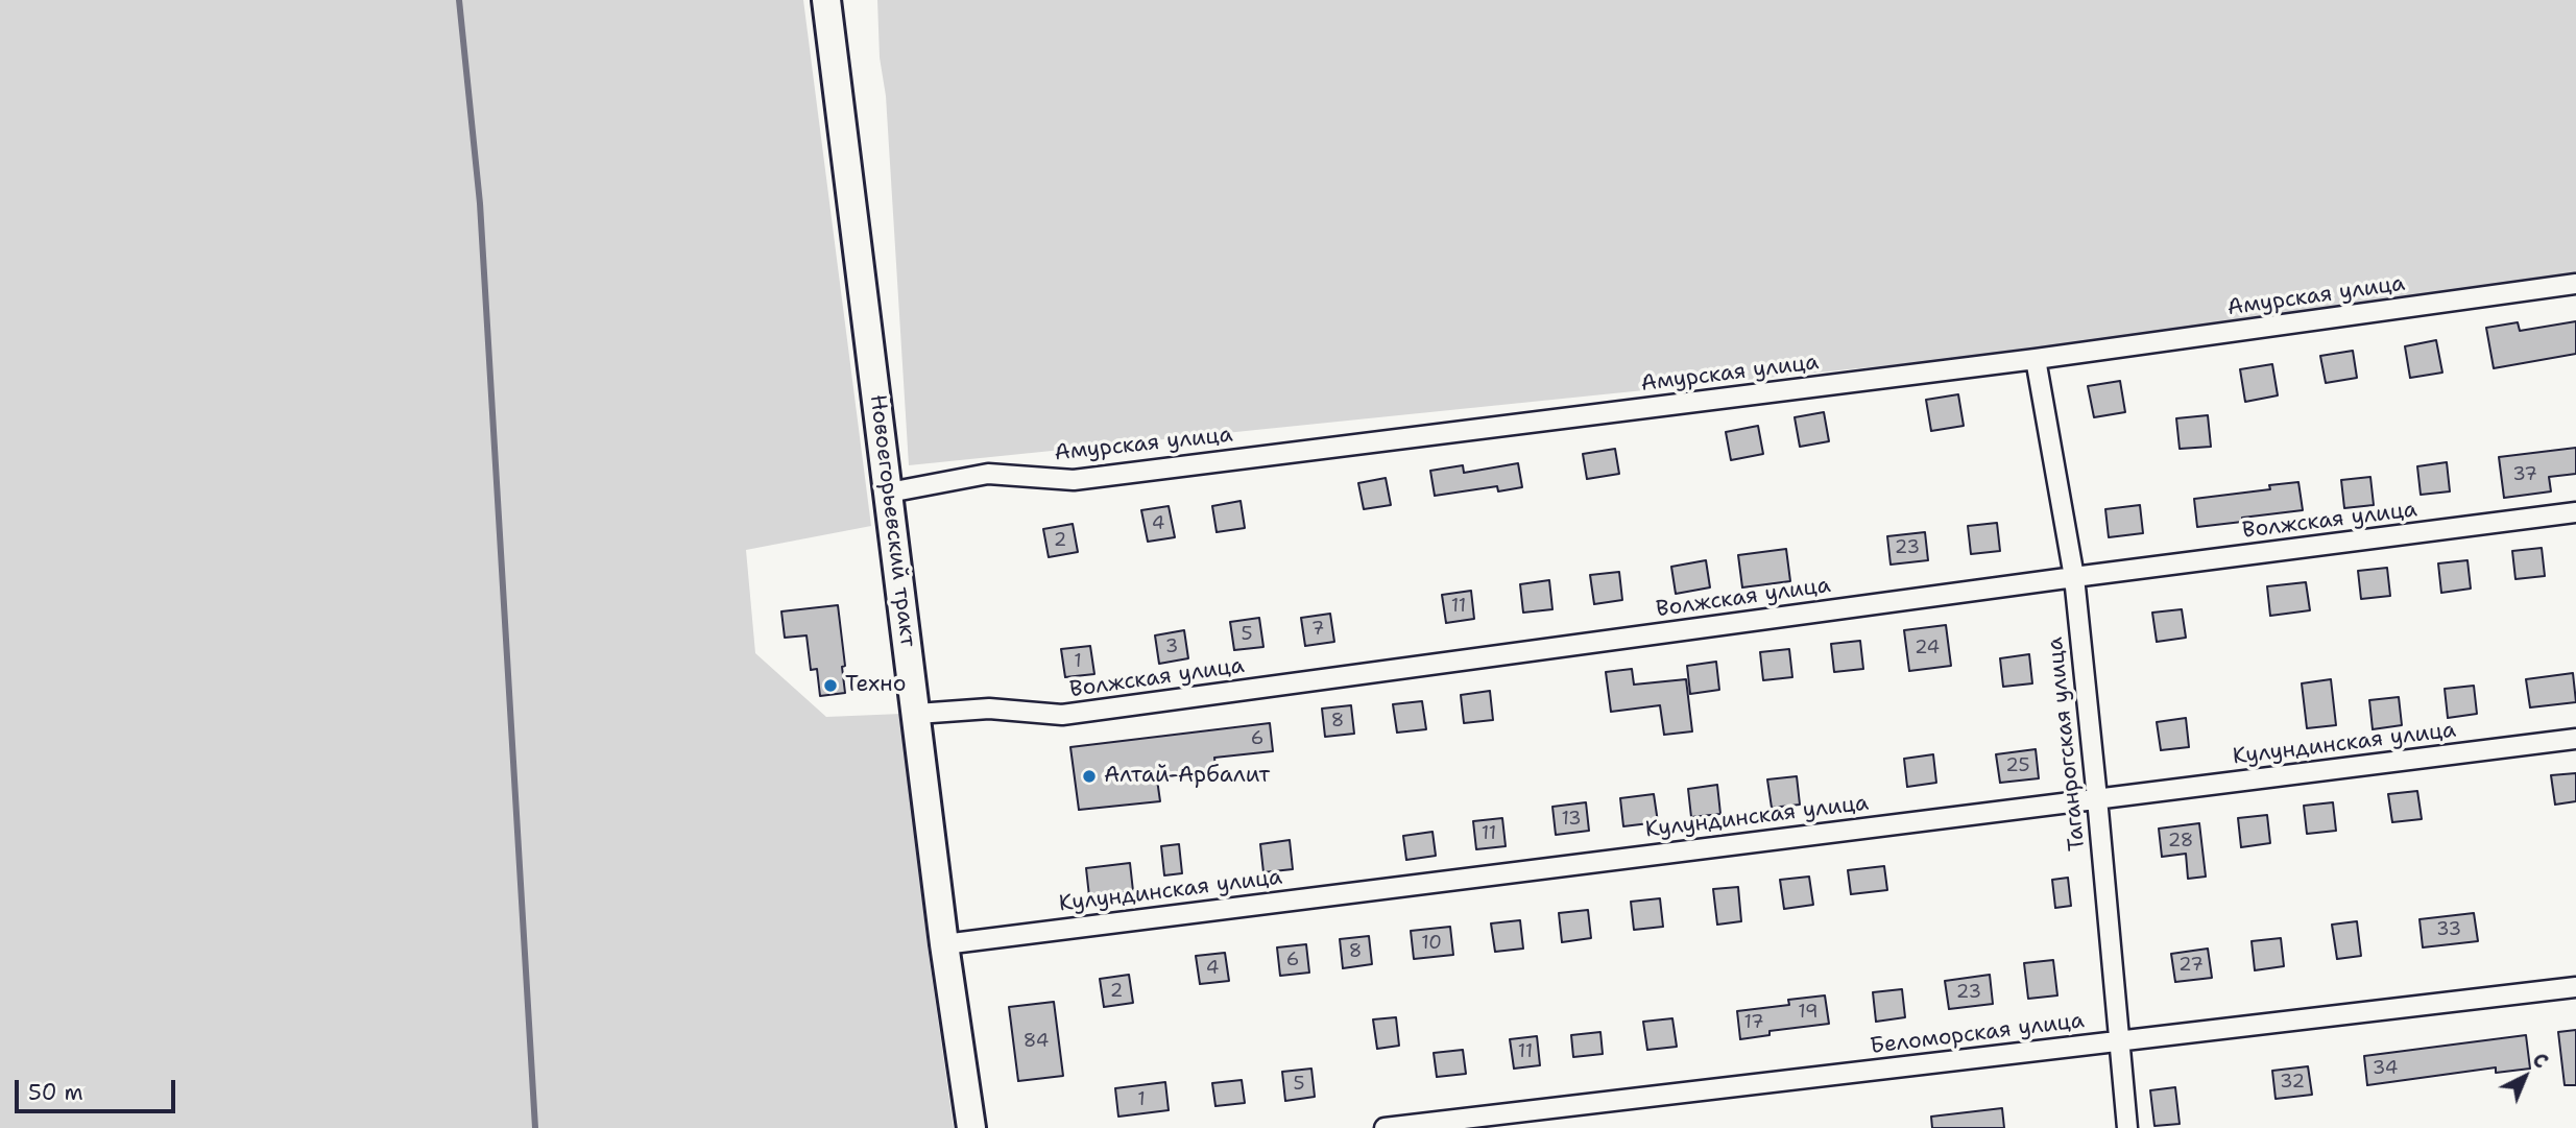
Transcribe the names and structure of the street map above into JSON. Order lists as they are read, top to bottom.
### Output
{
  "streets": {
    "main road": ["Новоегорьевский тракт"],
    "street": [
      "Амурская улица",
      "Волжская улица",
      "Таганрогская улица",
      "Кулундинская улица",
      "Беломорская улица"
    ]
  },
  "crossings": [
    ["Амурская улица", "Новоегорьевский тракт"],
    ["Амурская улица", "Таганрогская улица"],
    ["Новоегорьевский тракт", "Волжская улица"],
    ["Новоегорьевский тракт", "Кулундинская улица"],
    ["Волжская улица", "Таганрогская улица"],
    ["Таганрогская улица", "Кулундинская улица"],
    ["Таганрогская улица", "Беломорская улица"]
  ],
  "places": ["Техно", "Алтай-Арбалит"],
  "house_numbers": [
    "37",
    "4",
    "2",
    "23",
    "11",
    "7",
    "5",
    "3",
    "24",
    "1",
    "8",
    "6",
    "25",
    "13",
    "11",
    "28",
    "33",
    "10",
    "8",
    "6",
    "27",
    "4",
    "2",
    "23",
    "19",
    "17",
    "84",
    "11",
    "34",
    "32",
    "5",
    "1"
  ],
  "scale_bar": "50 m",
  "north": "top right"
}
